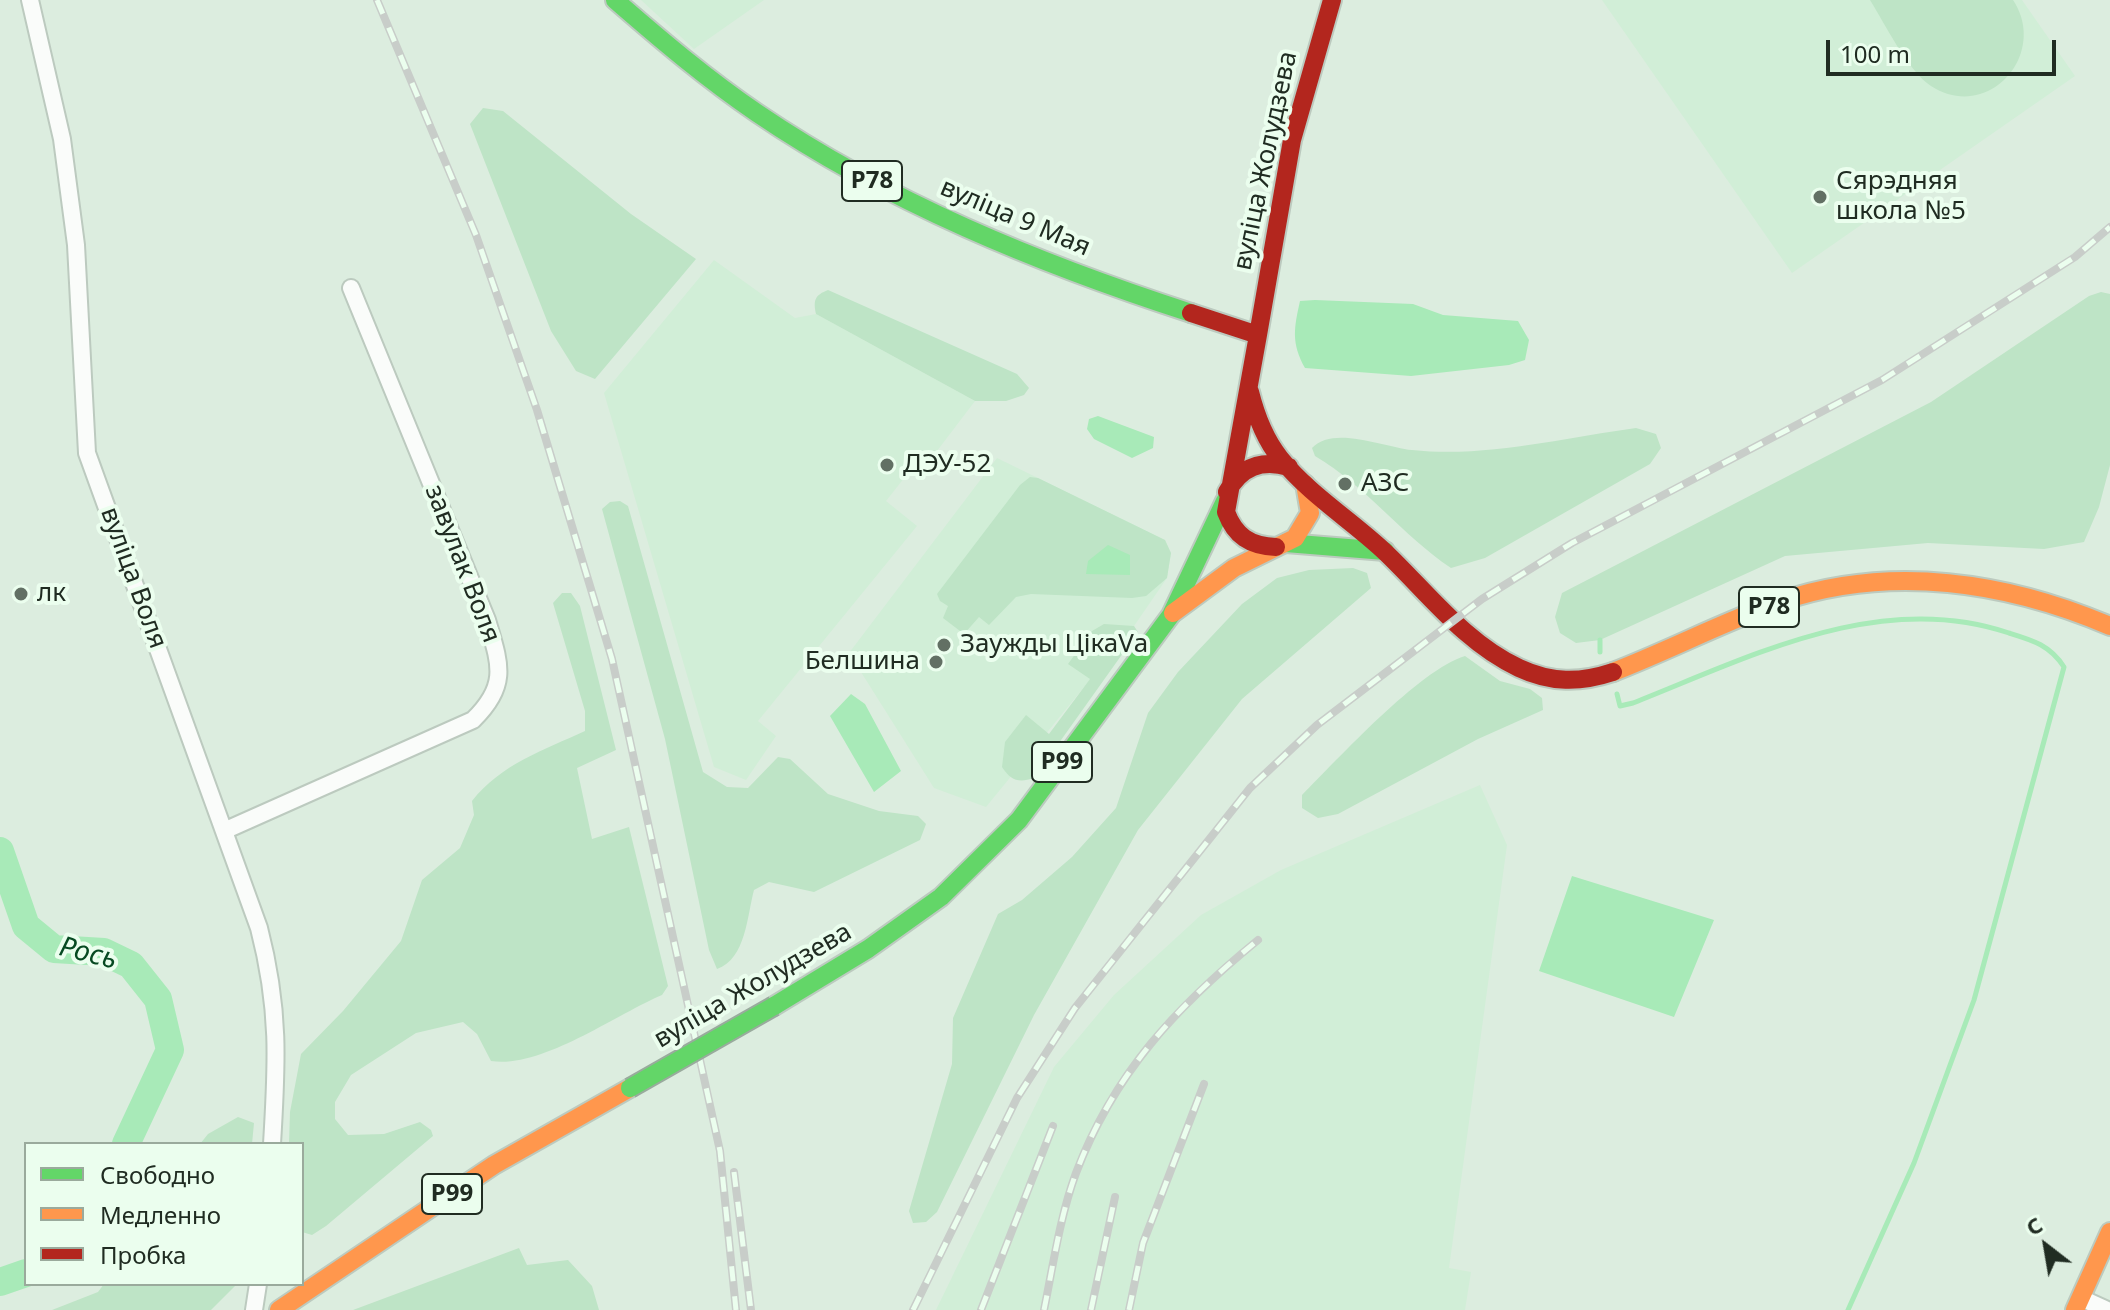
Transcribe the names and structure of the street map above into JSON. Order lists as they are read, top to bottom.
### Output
{
  "streets": {
    "main road": [
      "вуліца Жолудзева",
      "Р78",
      "вуліца 9 Мая",
      "Р99"
    ],
    "street": ["завулак Воля", "вуліца Воля"]
  },
  "crossings": [
    ["вуліца Жолудзева", "Р78"],
    ["вуліца Жолудзева", "вуліца 9 Мая"],
    ["вуліца Жолудзева", "Р99"],
    ["Р78", "вуліца 9 Мая"],
    ["Р78", "Р99"],
    ["завулак Воля", "вуліца Воля"]
  ],
  "water": ["Рось"],
  "places": [
    "Сярэдняя школа №5",
    "ДЭУ-52",
    "АЗС",
    "лк",
    "Заужды ЦікаVа",
    "Белшина"
  ],
  "legend": ["Свободно", "Медленно", "Пробка"],
  "scale_bar": "100 m",
  "north": "top left"
}
